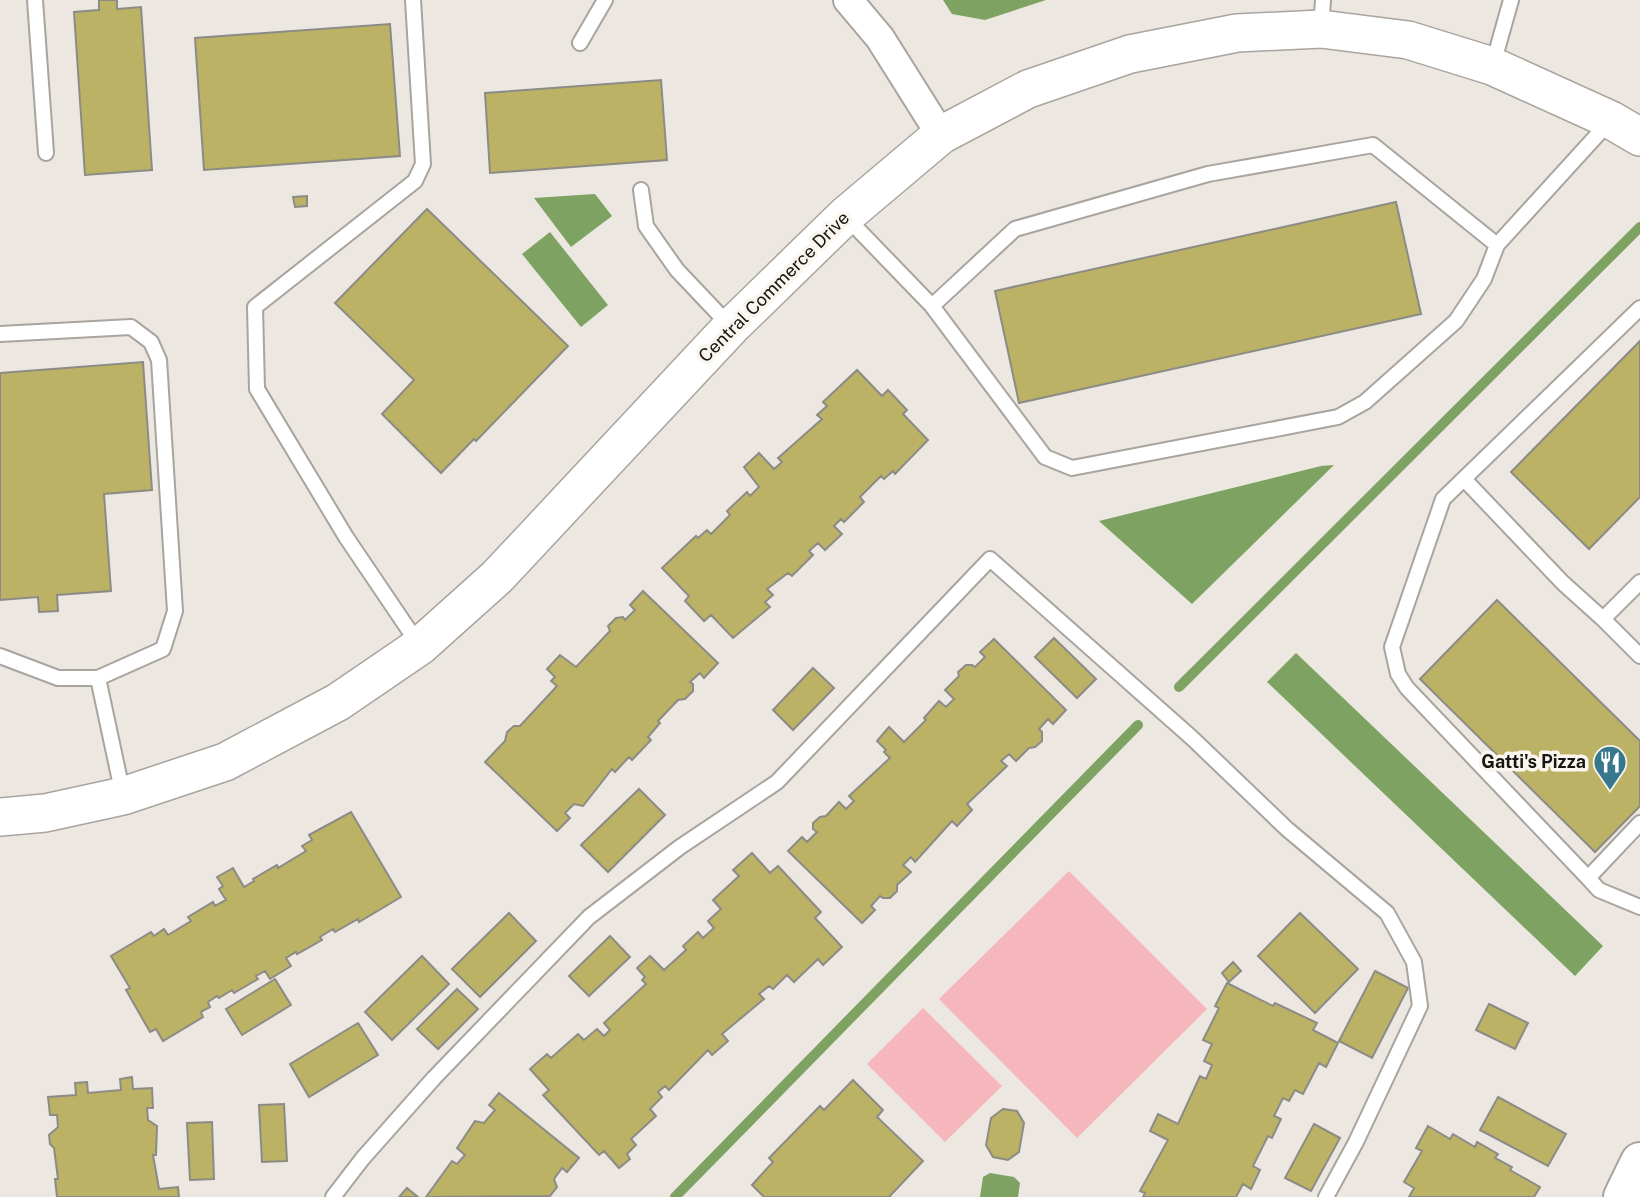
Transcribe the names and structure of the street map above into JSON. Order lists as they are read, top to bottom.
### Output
{
  "streets": {
    "street": ["Central Commerce Drive"]
  },
  "places": {
    "restaurant": ["Gatti's Pizza"]
  }
}
